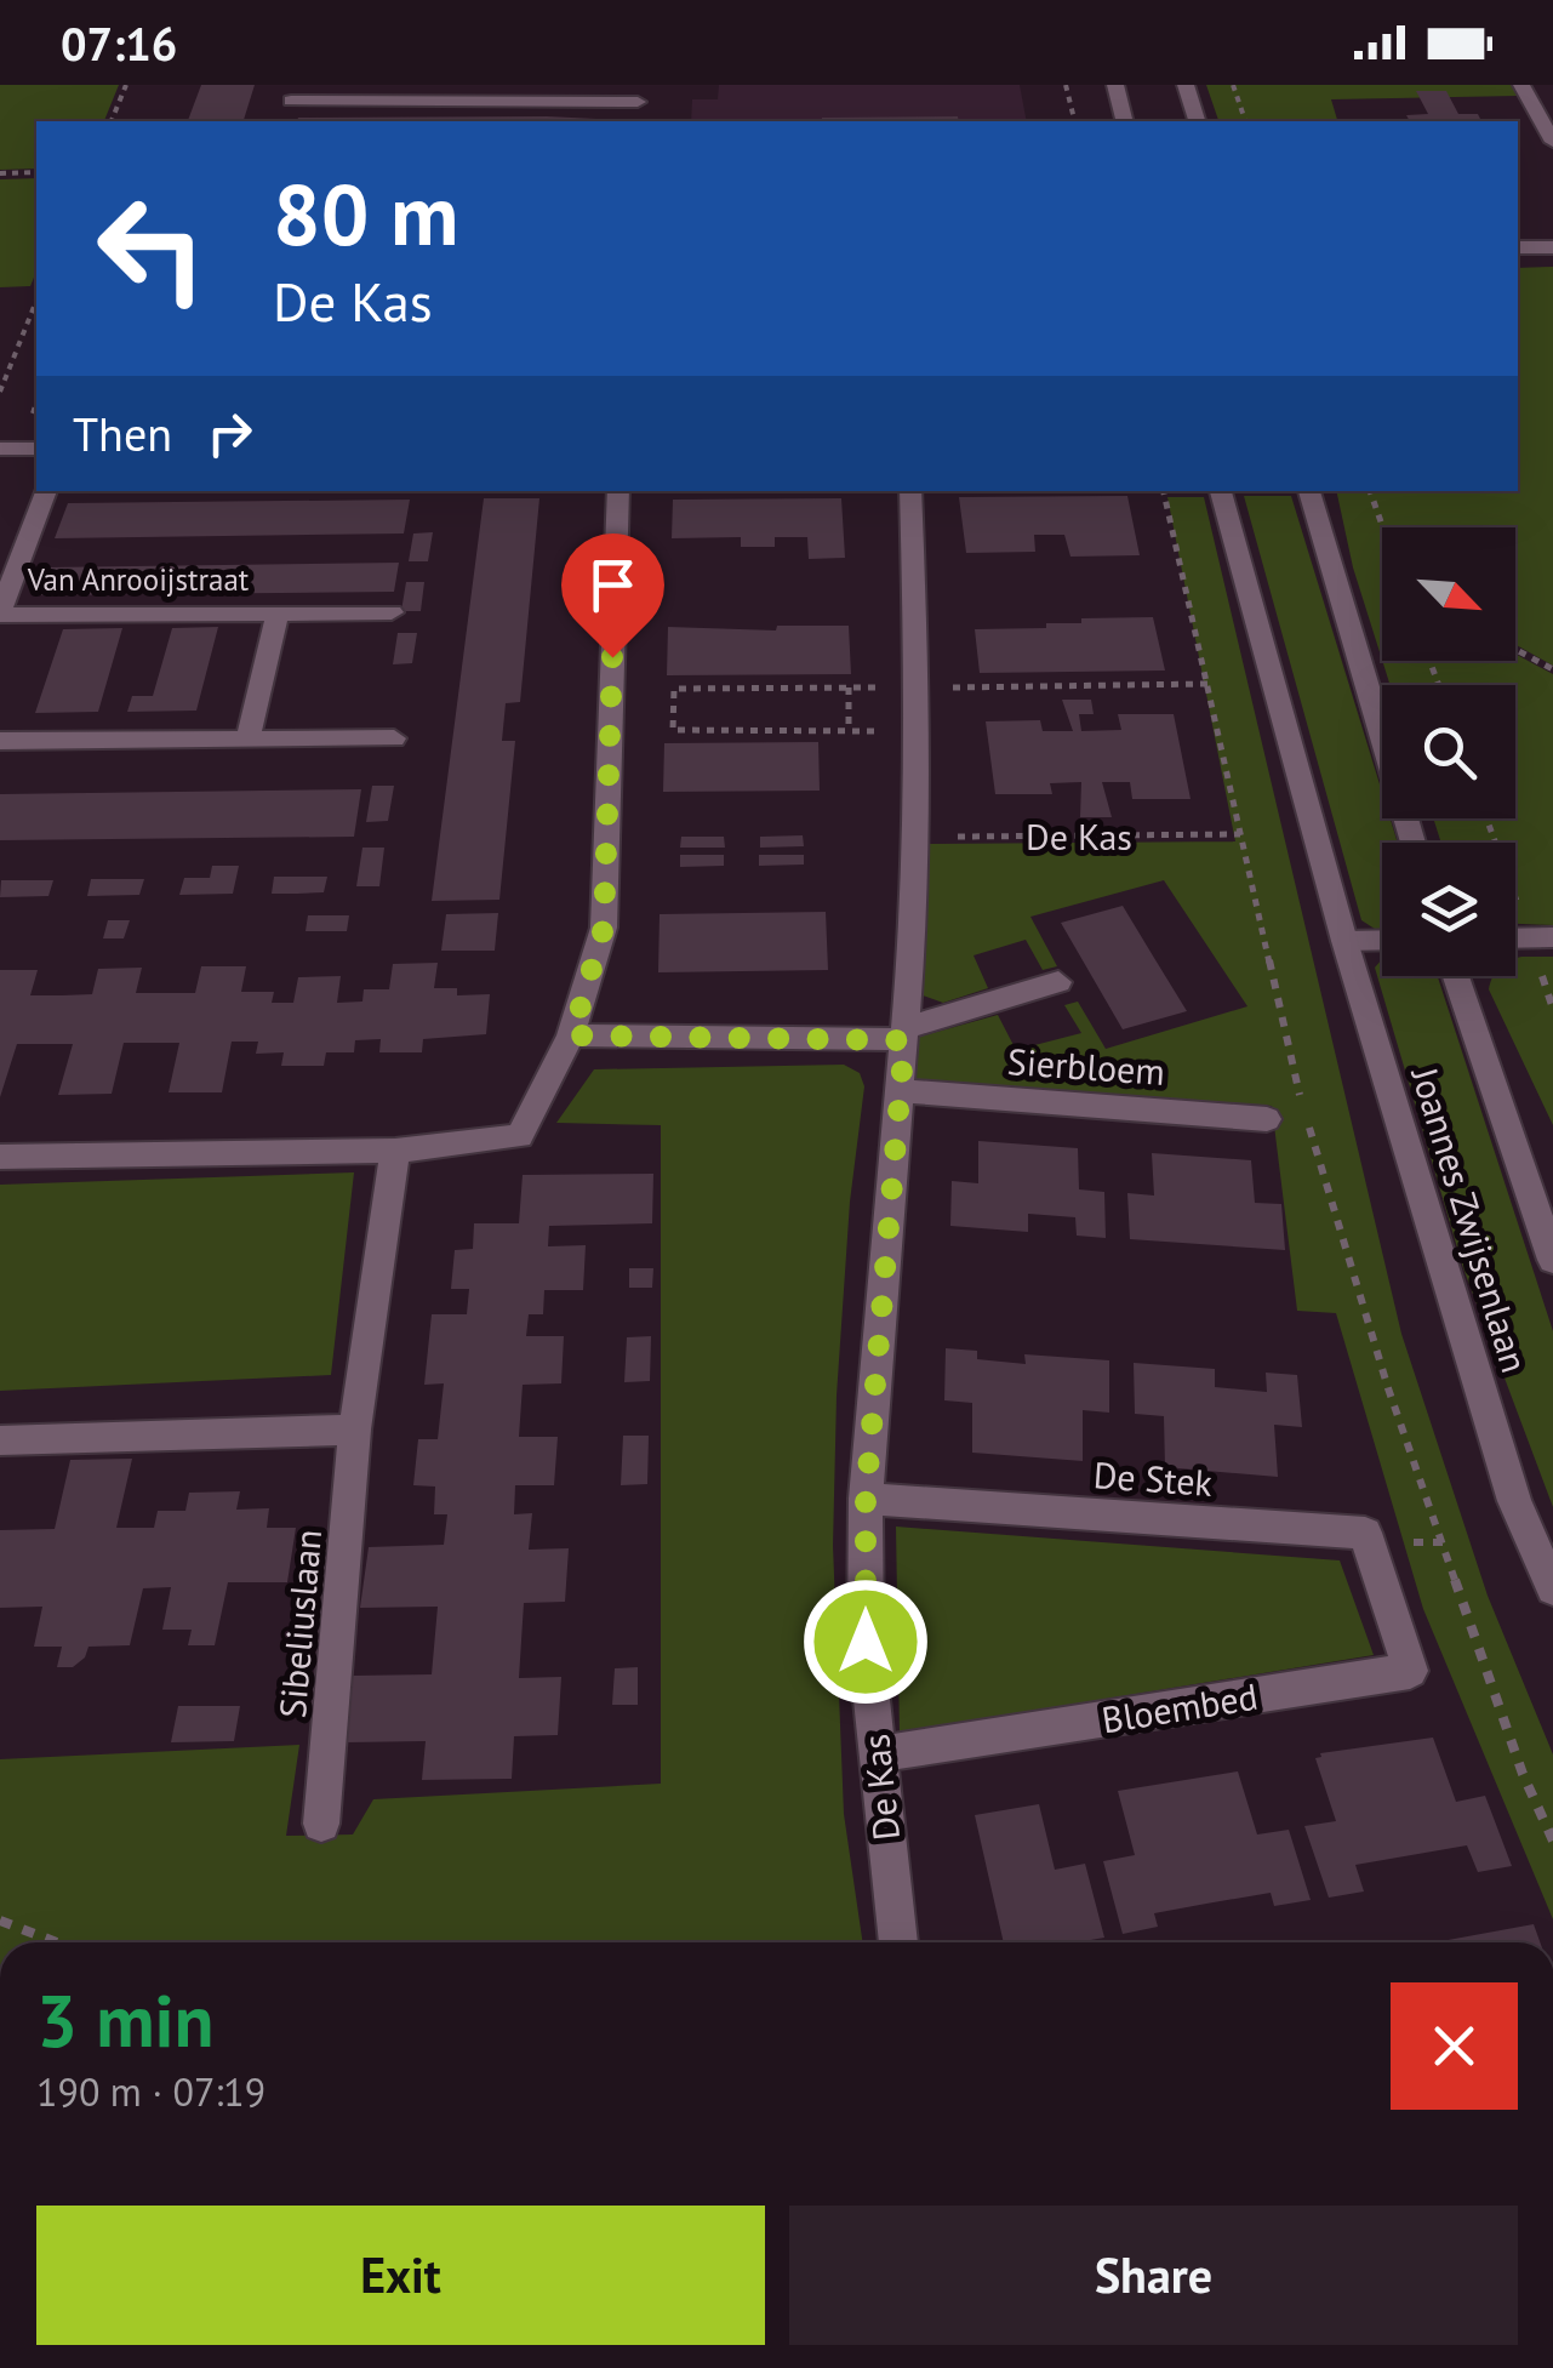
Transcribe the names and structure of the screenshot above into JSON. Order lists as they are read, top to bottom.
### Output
{
  "streets": {
    "street": [
      "Van Anrooijstraat",
      "De Kas",
      "Sierbloem",
      "Joannes Zwijsenlaan",
      "De Stek",
      "Sibeliuslaan",
      "Bloembed"
    ]
  },
  "crossings": [
    ["De Kas", "Sierbloem"],
    ["De Kas", "De Stek"],
    ["De Kas", "Bloembed"],
    ["De Stek", "Bloembed"]
  ],
  "north": "bottom right",
  "page": {
    "status": "07:16",
    "turn": ["80 m", "De Kas"],
    "then": "Then",
    "heading": ["3 min", "190 m · 07:19"],
    "buttons": ["Exit", "Share"]
  }
}
